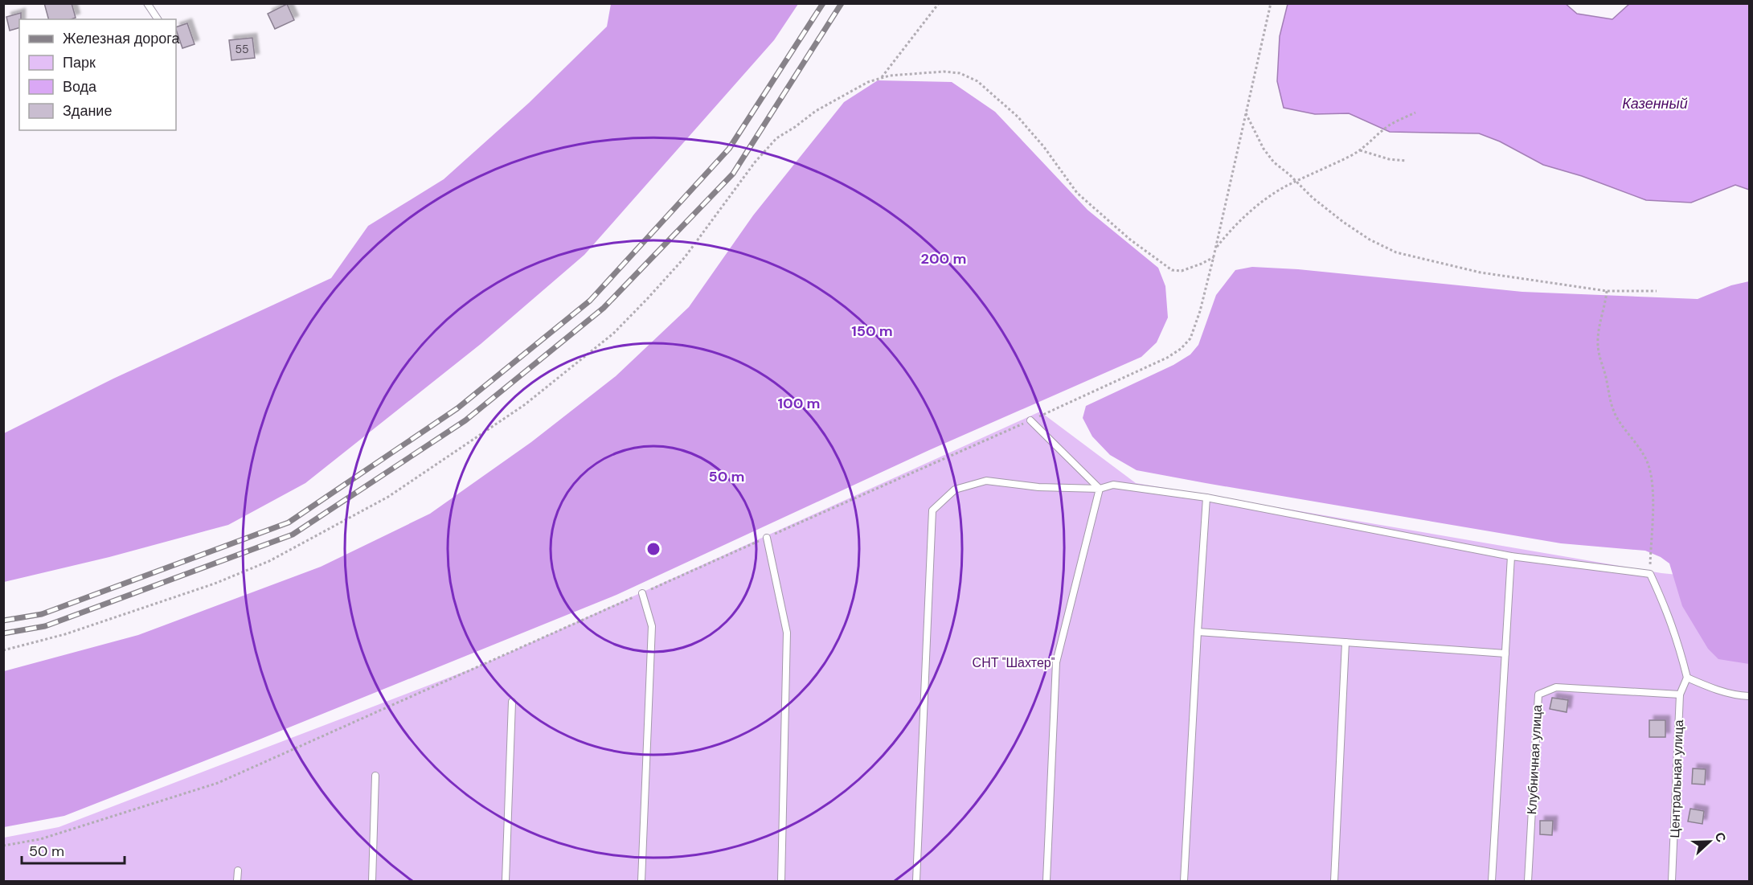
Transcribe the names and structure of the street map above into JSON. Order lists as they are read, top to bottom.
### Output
{
  "streets": {
    "lane": ["Клубничная улица", "Центральная улица"]
  },
  "crossings": [
    ["Клубничная улица", "Центральная улица"]
  ],
  "water": ["Казенный"],
  "parks": ["СНТ \"Шахтер\""],
  "house_numbers": ["55"],
  "legend": [
    "Железная дорога",
    "Парк",
    "Вода",
    "Здание"
  ],
  "scale_bar": "50 m",
  "north": "right",
  "rings": [
    "200 m",
    "150 m",
    "100 m",
    "50 m"
  ]
}
